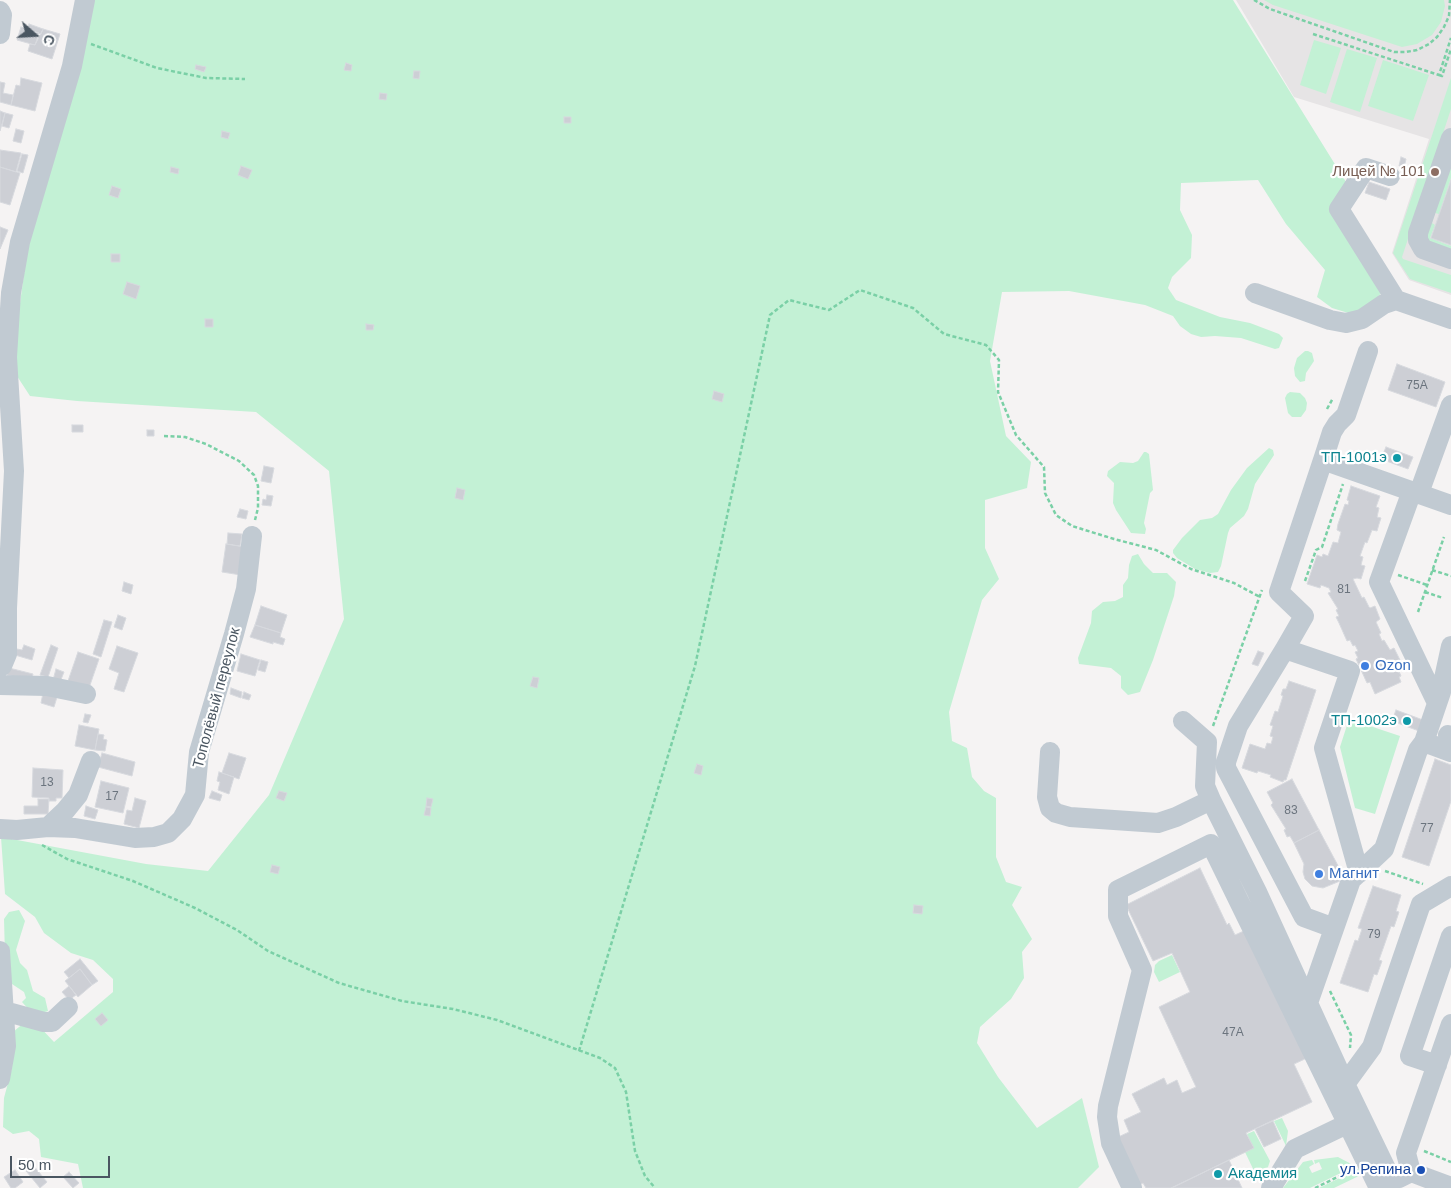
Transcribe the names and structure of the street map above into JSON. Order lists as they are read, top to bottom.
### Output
{
  "streets": {
    "street": ["Тополёвый переулок"]
  },
  "places": [
    "Лицей № 101",
    "ТП-1001э",
    "Ozon",
    "ТП-1002э",
    "Магнит",
    "ул.Репина",
    "Академия"
  ],
  "house_numbers": [
    "75А",
    "81",
    "13",
    "17",
    "83",
    "77",
    "79",
    "47А"
  ],
  "scale_bar": "50 m",
  "north": "right"
}
